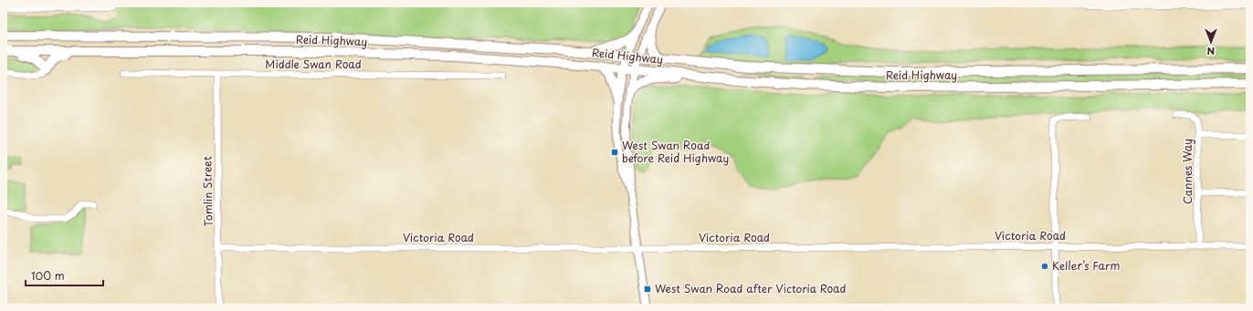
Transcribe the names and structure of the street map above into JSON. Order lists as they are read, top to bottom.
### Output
{
  "streets": {
    "highway": ["Reid Highway"],
    "street": [
      "Middle Swan Road",
      "Cannes Way",
      "Tomlin Street",
      "Victoria Road"
    ]
  },
  "crossings": [
    ["Middle Swan Road", "Tomlin Street"],
    ["Cannes Way", "Victoria Road"],
    ["Tomlin Street", "Victoria Road"]
  ],
  "places": {
    "transit": ["West Swan Road before Reid Highway", "West Swan Road after Victoria Road"],
    "other": ["Keller’s Farm"]
  },
  "scale_bar": "100 m",
  "north": "bottom"
}
